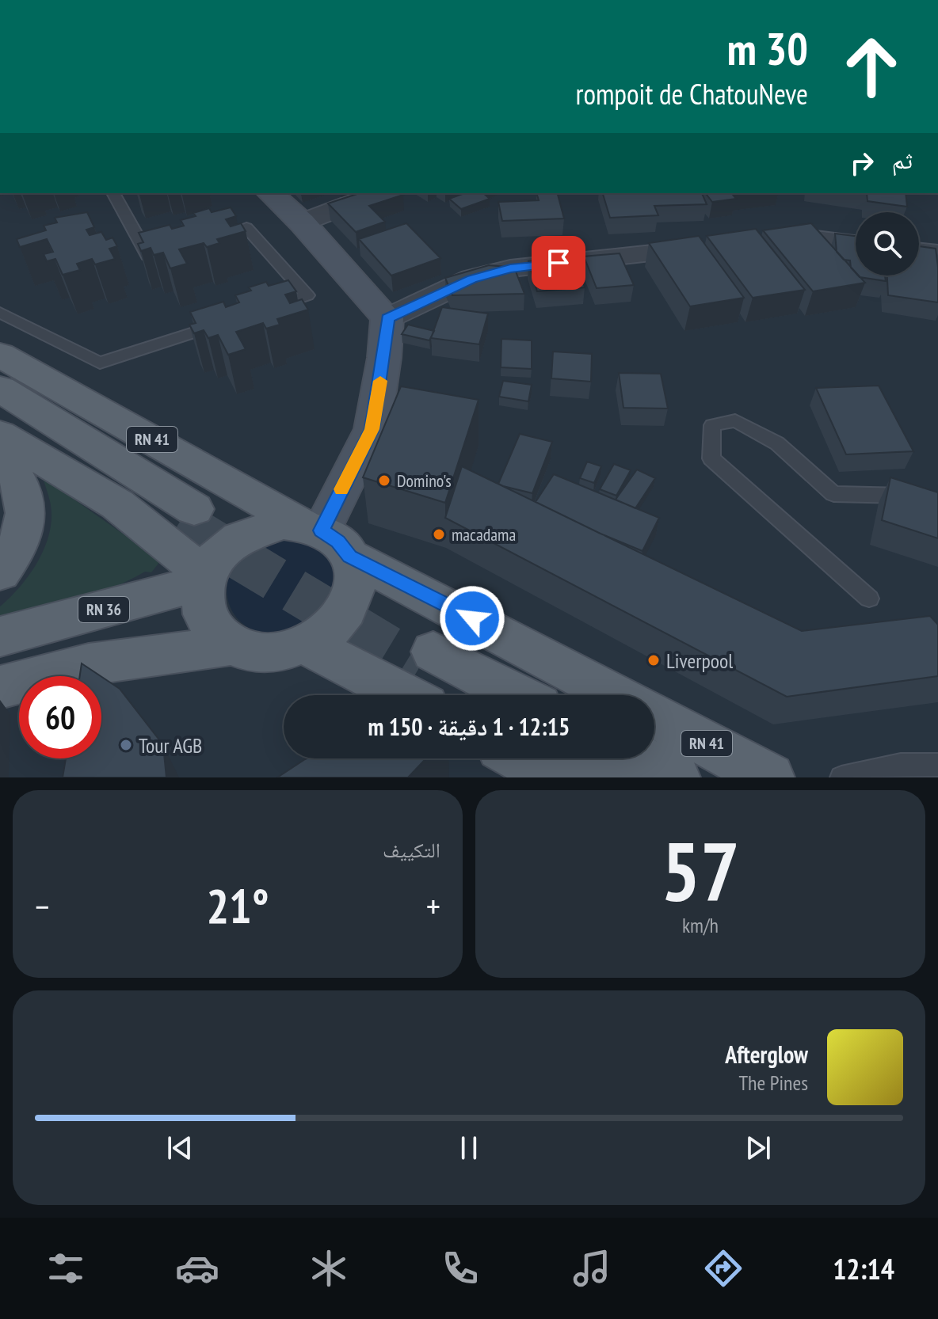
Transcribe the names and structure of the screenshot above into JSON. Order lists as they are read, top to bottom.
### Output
{
  "streets": {
    "main road": ["RN 41", "RN 36"]
  },
  "crossings": [
    ["RN 41", "RN 36"]
  ],
  "places": [
    "Domino's",
    "macadama",
    "Liverpool",
    "Tour AGB"
  ],
  "page": {
    "turn": ["30 m", "rompoit de ChatouNeve"],
    "then": "ثم",
    "limit": "60",
    "trip": "12:15 · 1 دقيقة · 150 m",
    "tile": [
      ["57", "km/h"],
      "التكييف"
    ],
    "heat": ["−", "21°", "+"],
    "song": ["Afterglow", "The Pines"],
    "tabs": "12:14"
  }
}
